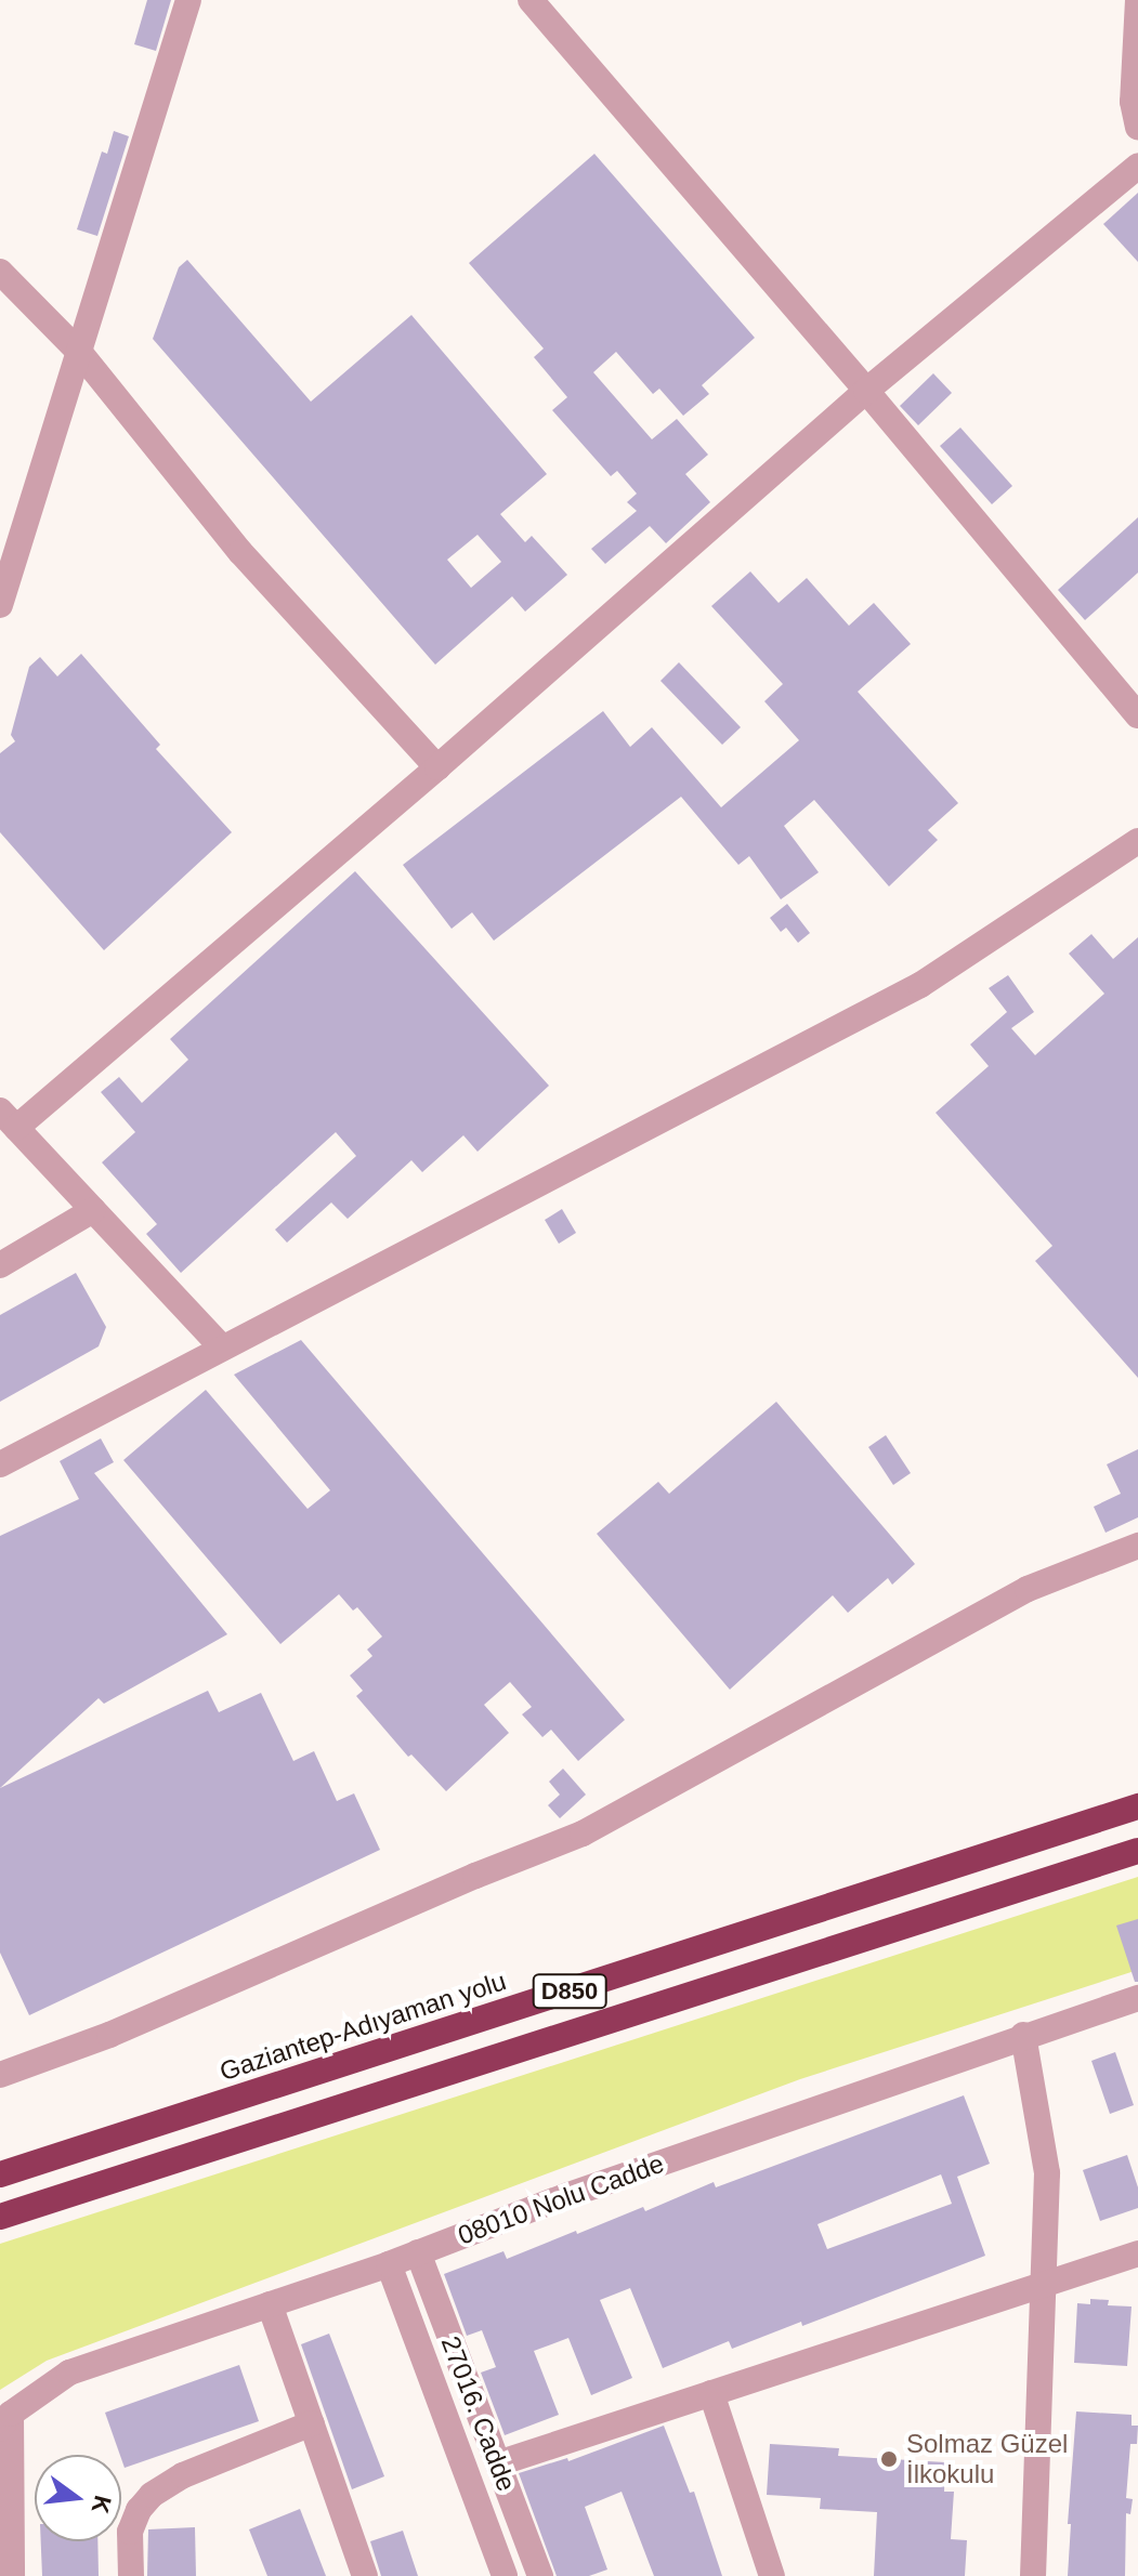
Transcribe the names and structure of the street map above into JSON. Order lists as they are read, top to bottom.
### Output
{
  "streets": {
    "highway": ["D850", "Gaziantep-Adıyaman yolu"],
    "street": ["08010 Nolu Cadde", "27016. Cadde"]
  },
  "crossings": [
    ["08010 Nolu Cadde", "27016. Cadde"]
  ],
  "places": ["Solmaz Güzel İlkokulu"],
  "north": "right"
}
